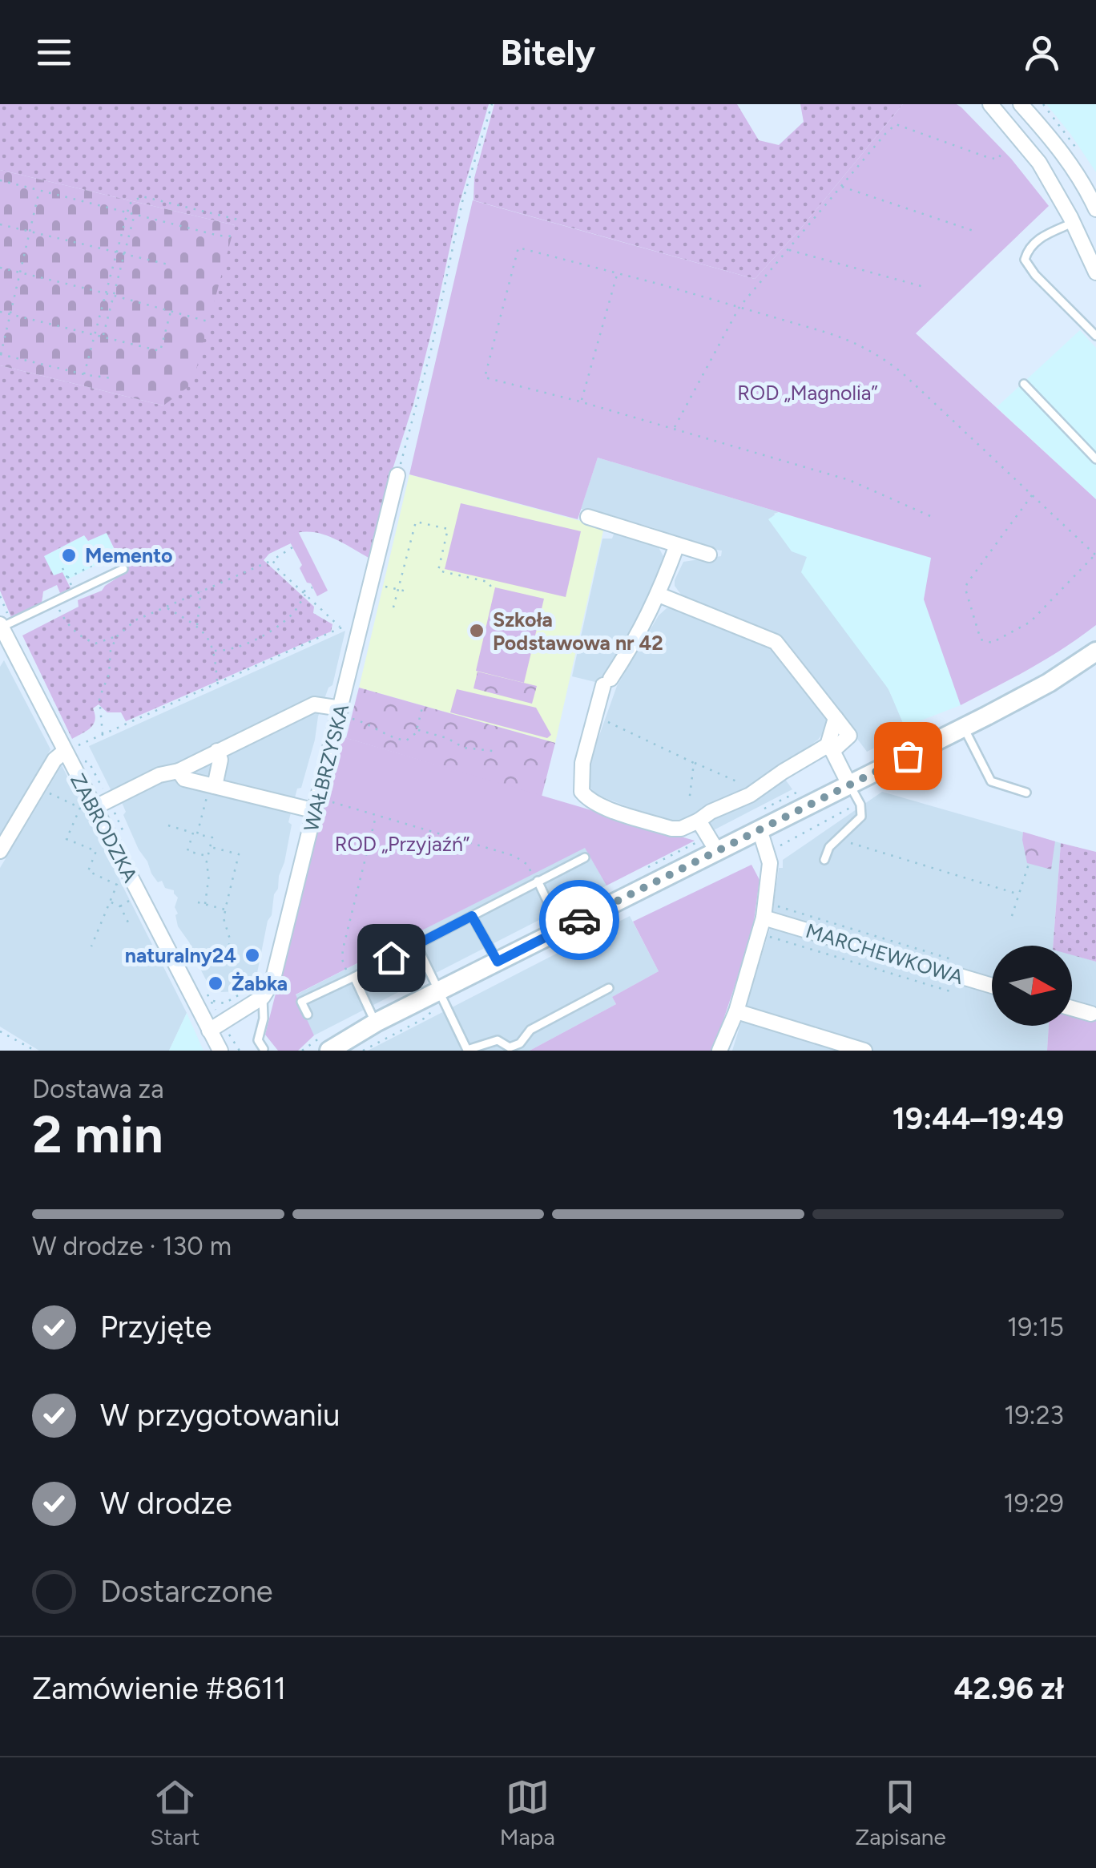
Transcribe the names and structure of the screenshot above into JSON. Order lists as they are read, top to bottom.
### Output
{
  "streets": {
    "street": ["WAŁBRZYSKA", "ZABRODZKA", "MARCHEWKOWA"]
  },
  "parks": ["ROD „Magnolia”", "ROD „Przyjaźń”"],
  "places": [
    "Memento",
    "Szkoła Podstawowa nr 42",
    "naturalny24",
    "Żabka"
  ],
  "north": "right",
  "page": {
    "header": "Bitely",
    "heading": ["2 min", "Dostawa za", "19:44–19:49"],
    "panel": ["Zamówienie #8611", "42.96 zł"],
    "bar": "W drodze · 130 m",
    "list": [
      ["Przyjęte", "19:15"],
      ["W przygotowaniu", "19:23"],
      ["W drodze", "19:29"],
      "Dostarczone"
    ],
    "tabs": ["Start", "Mapa", "Zapisane"]
  }
}
